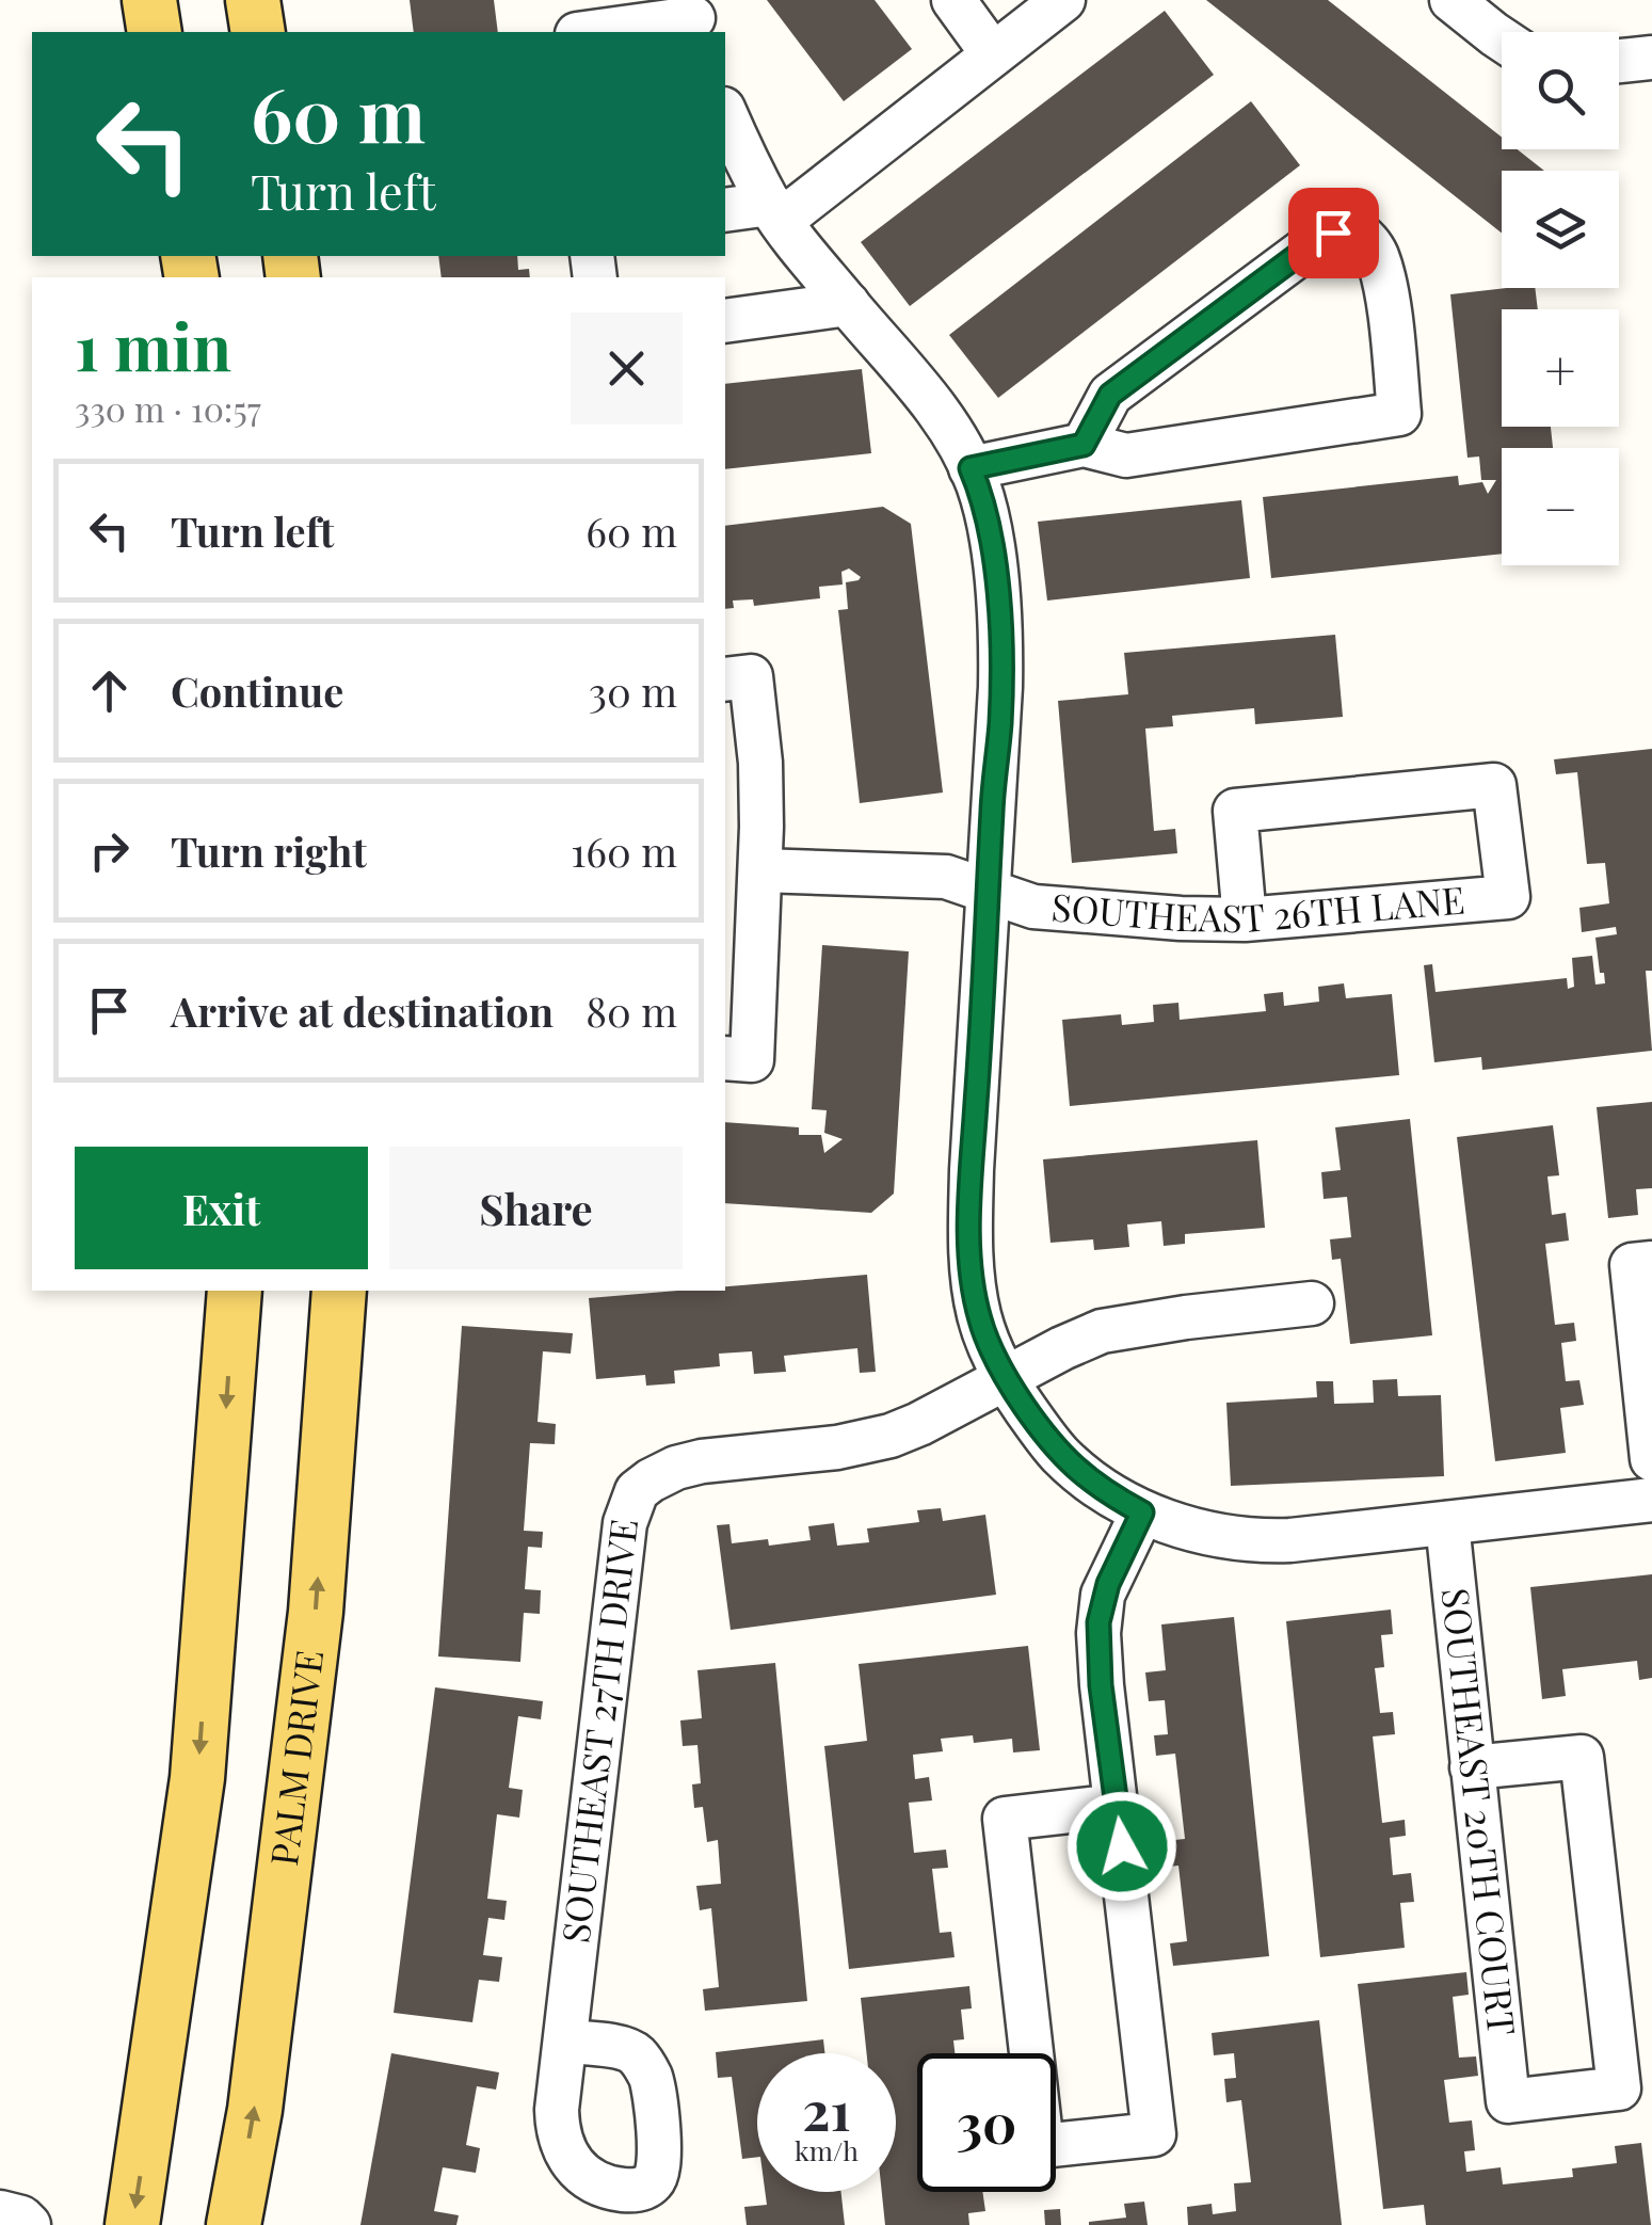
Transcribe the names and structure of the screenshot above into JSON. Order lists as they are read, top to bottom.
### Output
{
  "streets": {
    "main road": ["PALM DRIVE"],
    "street": ["SOUTHEAST 26TH LANE", "SOUTHEAST 27TH DRIVE", "SOUTHEAST 20TH COURT"]
  },
  "page": {
    "map_buttons": ["+", "−"],
    "turn": ["60 m", "Turn left"],
    "heading": ["1 min", "330 m · 10:57"],
    "list": [
      {
        "name": "Turn left",
        "value": "60 m"
      },
      {
        "name": "Continue",
        "value": "30 m"
      },
      {
        "name": "Turn right",
        "value": "160 m"
      },
      {
        "name": "Arrive at destination",
        "value": "80 m"
      }
    ],
    "buttons": ["Exit", "Share"],
    "speed": "21 km/h",
    "limit": "30"
  }
}
